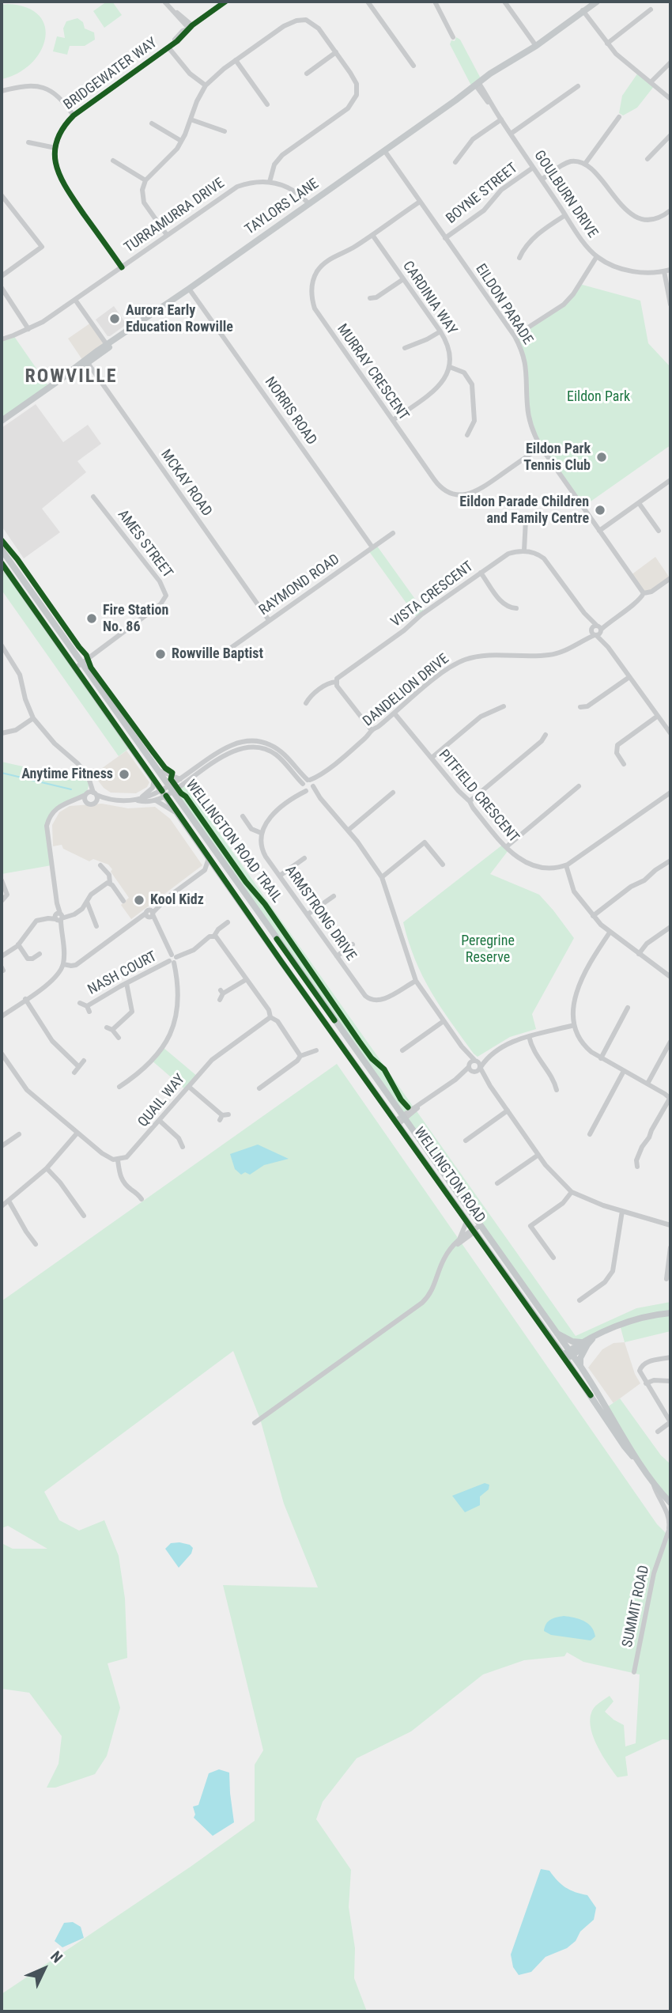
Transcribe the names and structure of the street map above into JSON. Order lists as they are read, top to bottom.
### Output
{
  "streets": {
    "main road": ["TAYLORS LANE", "WELLINGTON ROAD"],
    "street": [
      "BRIDGEWATER WAY",
      "BOYNE STREET",
      "GOULBURN DRIVE",
      "TURRAMURRA DRIVE",
      "CARDINIA WAY",
      "EILDON PARADE",
      "MURRAY CRESCENT",
      "NORRIS ROAD",
      "MCKAY ROAD",
      "AMES STREET",
      "RAYMOND ROAD",
      "VISTA CRESCENT",
      "DANDELION DRIVE",
      "PITFIELD CRESCENT",
      "ARMSTRONG DRIVE",
      "NASH COURT",
      "QUAIL WAY",
      "SUMMIT ROAD"
    ],
    "cycle path": ["WELLINGTON ROAD TRAIL"]
  },
  "crossings": [
    ["BOYNE STREET", "GOULBURN DRIVE"],
    ["BOYNE STREET", "EILDON PARADE"],
    ["GOULBURN DRIVE", "TAYLORS LANE"],
    ["TAYLORS LANE", "TURRAMURRA DRIVE"],
    ["TAYLORS LANE", "EILDON PARADE"],
    ["TAYLORS LANE", "NORRIS ROAD"],
    ["TAYLORS LANE", "MCKAY ROAD"],
    ["CARDINIA WAY", "MURRAY CRESCENT"],
    ["EILDON PARADE", "MURRAY CRESCENT"],
    ["EILDON PARADE", "DANDELION DRIVE"],
    ["NORRIS ROAD", "RAYMOND ROAD"],
    ["MCKAY ROAD", "RAYMOND ROAD"],
    ["AMES STREET", "WELLINGTON ROAD"],
    ["DANDELION DRIVE", "PITFIELD CRESCENT"]
  ],
  "districts": ["ROWVILLE"],
  "parks": ["Eildon Park", "Peregrine Reserve"],
  "places": [
    "Aurora Early Education Rowville",
    "Eildon Park Tennis Club",
    "Eildon Parade Children and Family Centre",
    "Fire Station No. 86",
    "Rowville Baptist",
    "Anytime Fitness",
    "Kool Kidz"
  ],
  "north": "top right"
}
